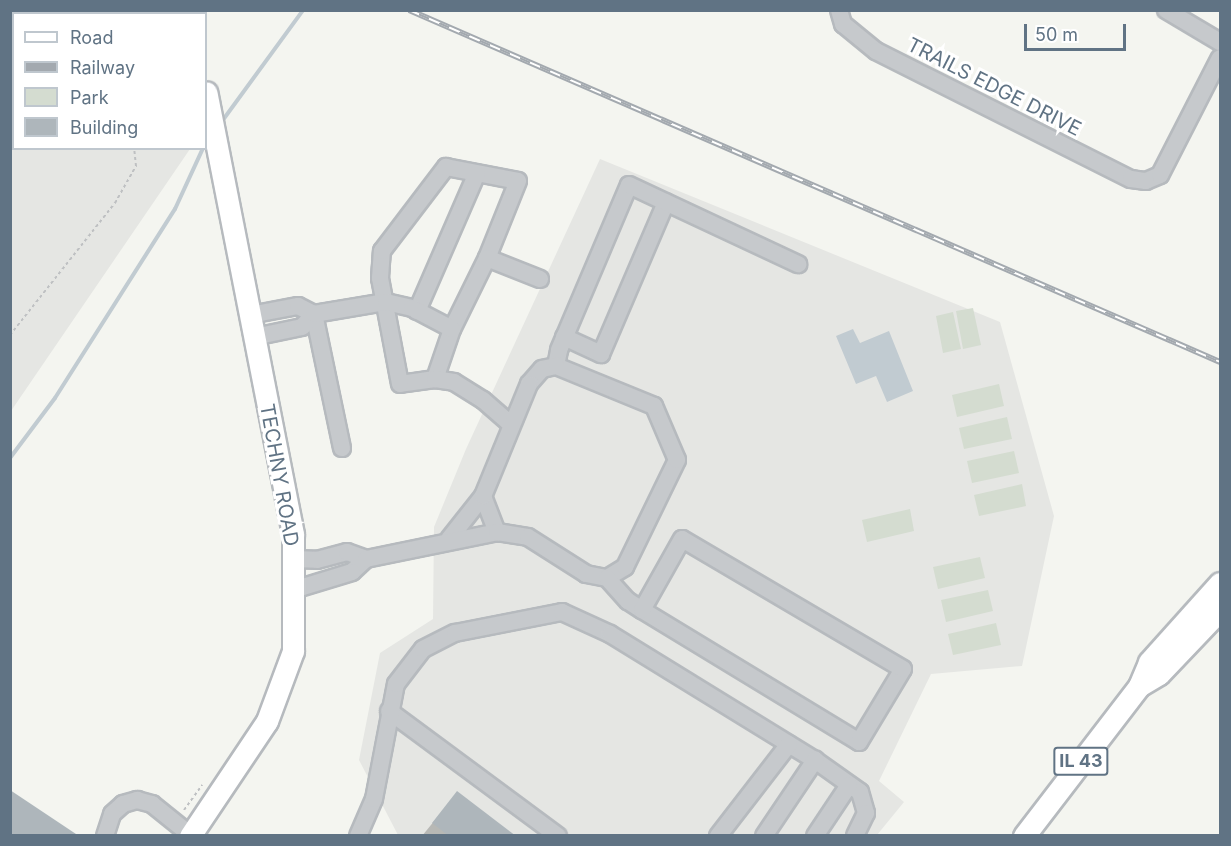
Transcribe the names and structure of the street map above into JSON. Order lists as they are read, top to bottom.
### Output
{
  "streets": {
    "main road": ["TECHNY ROAD", "IL 43"],
    "street": ["TRAILS EDGE DRIVE"]
  },
  "legend": [
    "Road",
    "Railway",
    "Park",
    "Building"
  ],
  "scale_bar": "50 m"
}
